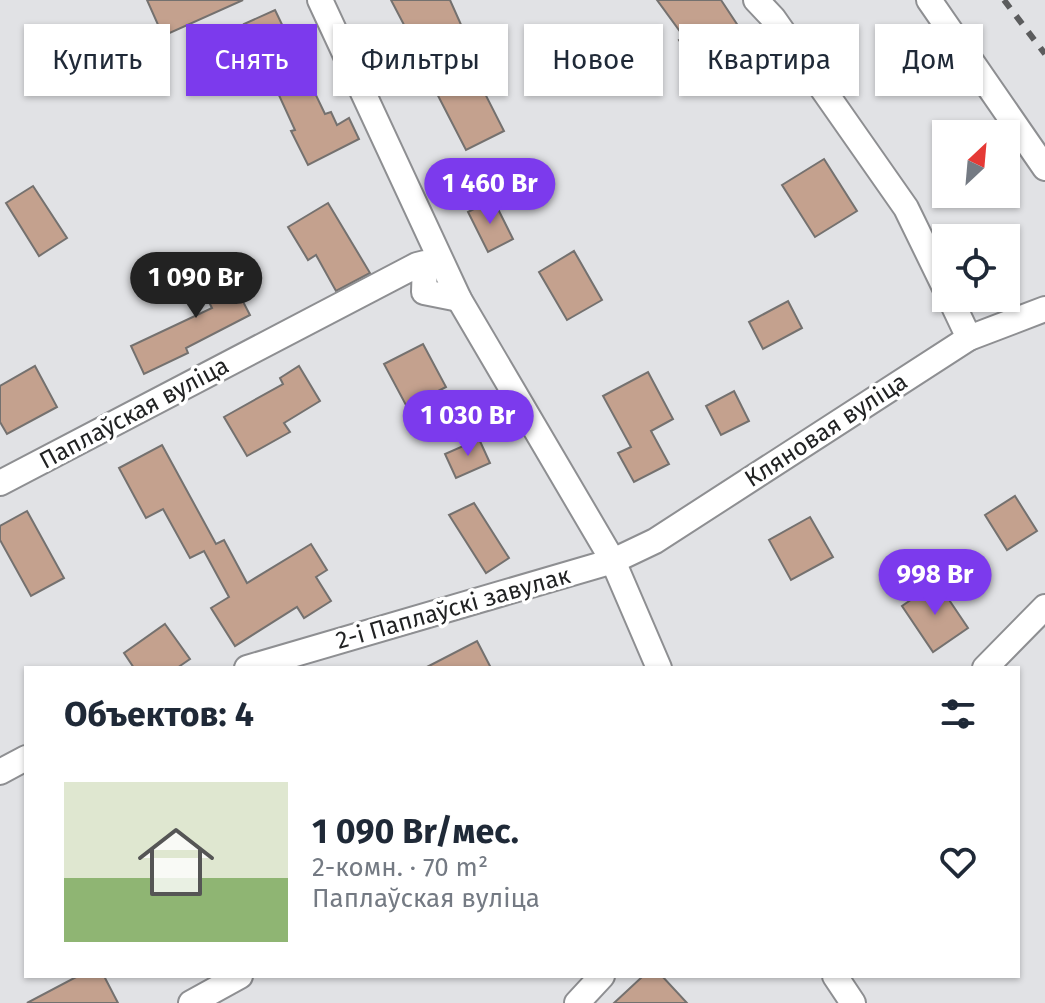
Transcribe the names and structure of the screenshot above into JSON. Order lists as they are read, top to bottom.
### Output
{
  "streets": {
    "street": ["Паплаўская вуліца", "Кляновая вуліца", "2-і Паплаўскі завулак"]
  },
  "crossings": [
    ["Кляновая вуліца", "2-і Паплаўскі завулак"]
  ],
  "north": "top right",
  "page": {
    "chip": [
      "Купить",
      "Снять",
      "Фильтры",
      "Новое",
      "Квартира",
      "Дом"
    ],
    "price": [
      "1 460 Br",
      "1 090 Br",
      "1 030 Br",
      "998 Br"
    ],
    "heading": "Объектов: 4",
    "list": [
      {
        "name": "1 090 Br/мес.",
        "note": "2-комн. · 70 m² · Паплаўская вуліца"
      }
    ]
  }
}
